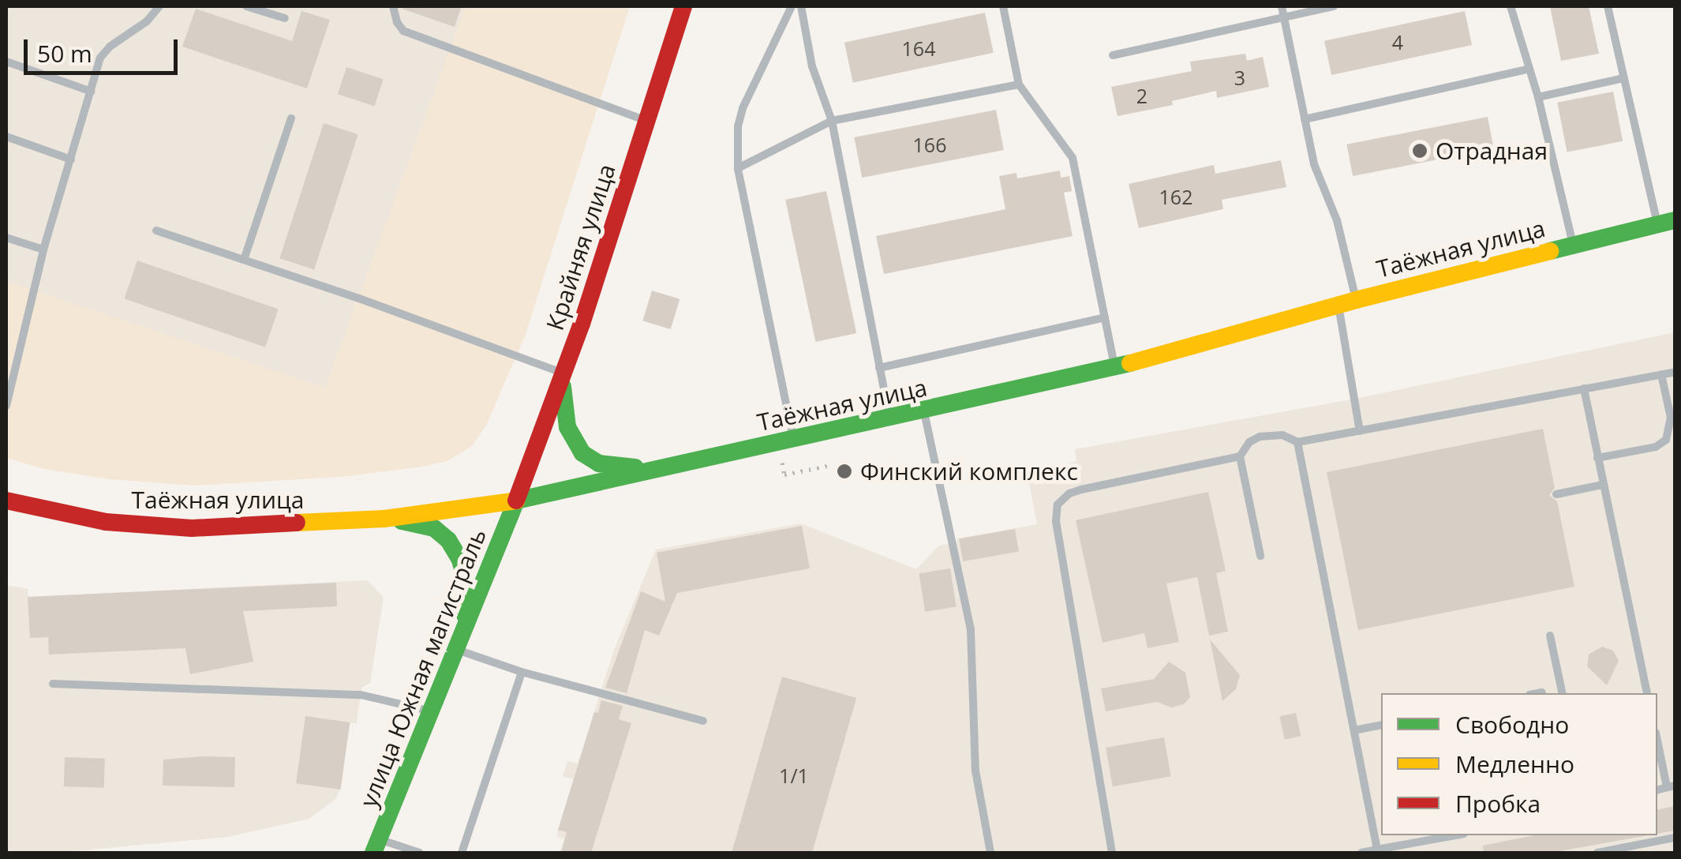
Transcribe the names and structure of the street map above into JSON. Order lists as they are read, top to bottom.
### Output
{
  "streets": {
    "main road": ["Крайняя улица", "Таёжная улица", "улица Южная магистраль"]
  },
  "crossings": [
    ["Крайняя улица", "Таёжная улица"],
    ["Крайняя улица", "улица Южная магистраль"],
    ["Таёжная улица", "улица Южная магистраль"]
  ],
  "places": ["Отрадная", "Финский комплекс"],
  "house_numbers": [
    "4",
    "164",
    "3",
    "2",
    "166",
    "162",
    "1/1"
  ],
  "legend": ["Свободно", "Медленно", "Пробка"],
  "scale_bar": "50 m"
}
